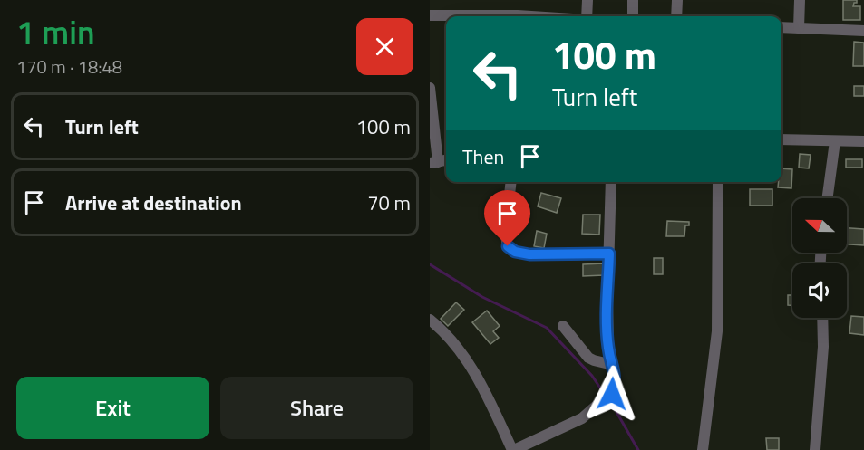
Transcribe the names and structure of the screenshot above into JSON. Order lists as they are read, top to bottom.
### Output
{
  "north": "left",
  "page": {
    "heading": ["1 min", "170 m · 18:48"],
    "turn": ["100 m", "Turn left"],
    "list": [
      {
        "name": "Turn left",
        "value": "100 m"
      },
      {
        "name": "Arrive at destination",
        "value": "70 m"
      }
    ],
    "then": "Then",
    "buttons": ["Exit", "Share"]
  }
}
